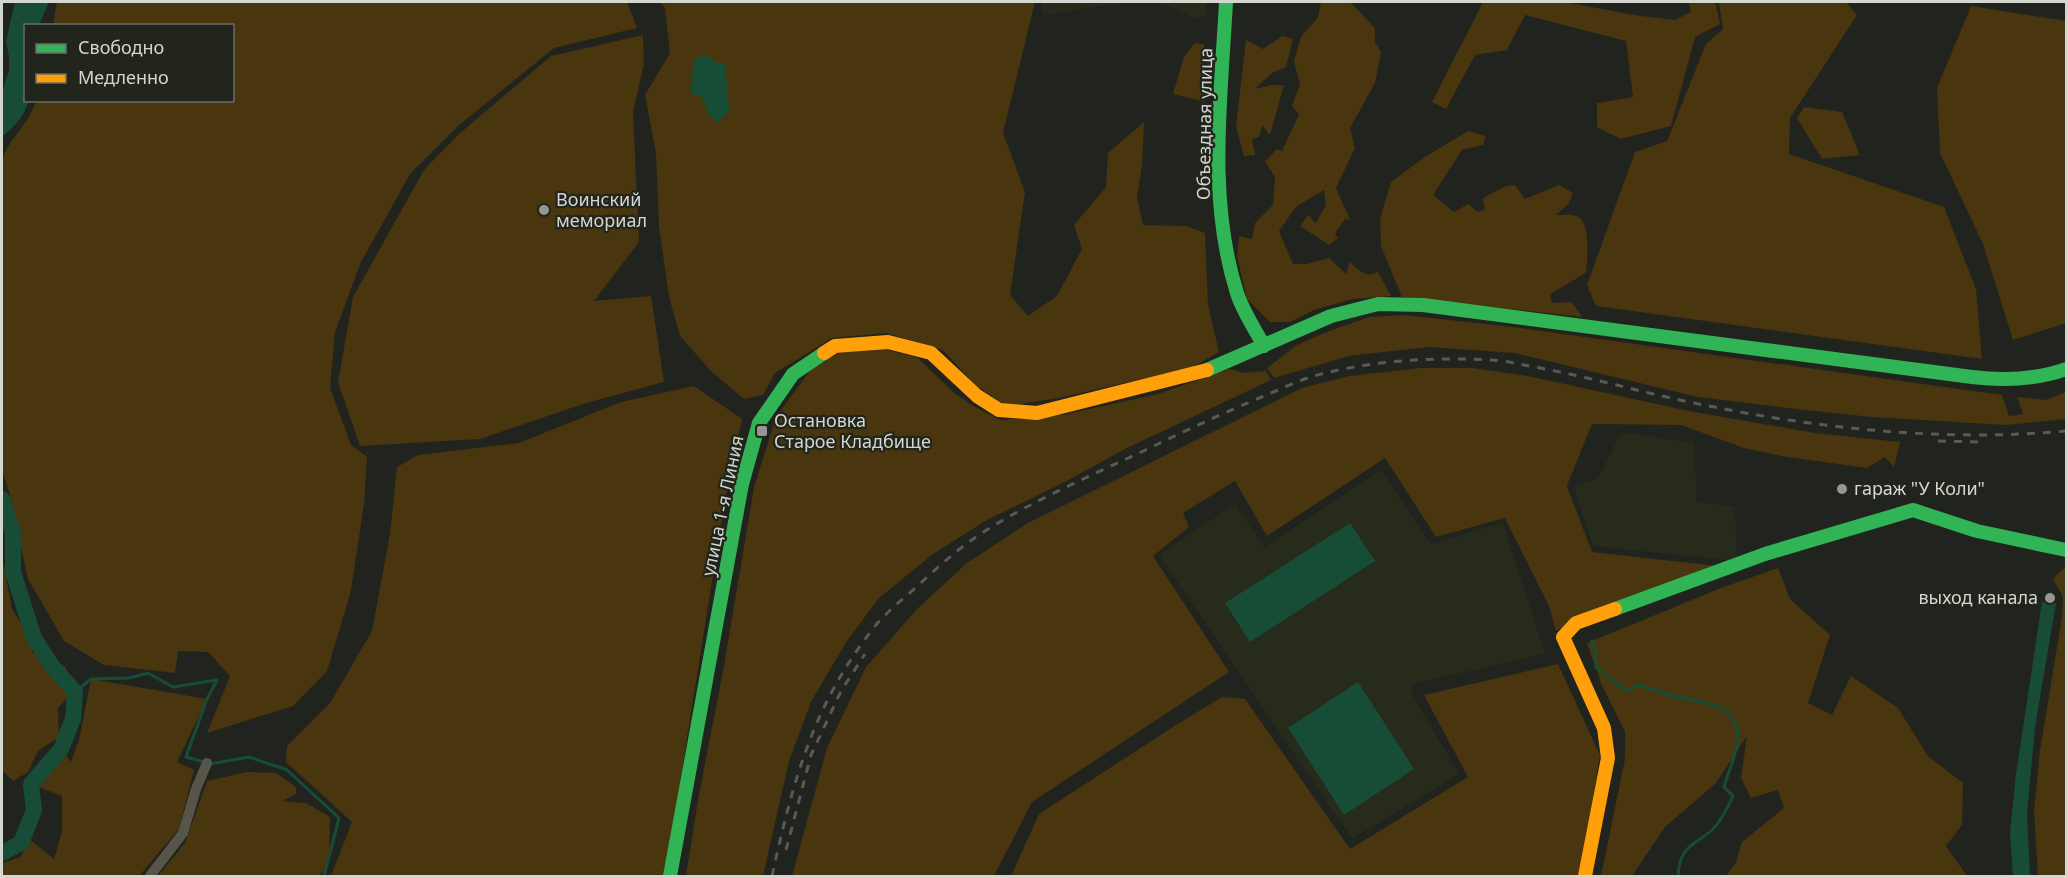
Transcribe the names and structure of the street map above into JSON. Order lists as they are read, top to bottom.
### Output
{
  "streets": {
    "street": ["Объездная улица", "улица 1-я Линия"]
  },
  "crossings": [
    ["Объездная улица", "улица 1-я Линия"]
  ],
  "places": {
    "other": ["Воинский мемориал", "гараж \"У Коли\"", "выход канала"],
    "transit": ["Остановка Старое Кладбище"]
  },
  "legend": ["Свободно", "Медленно"]
}
